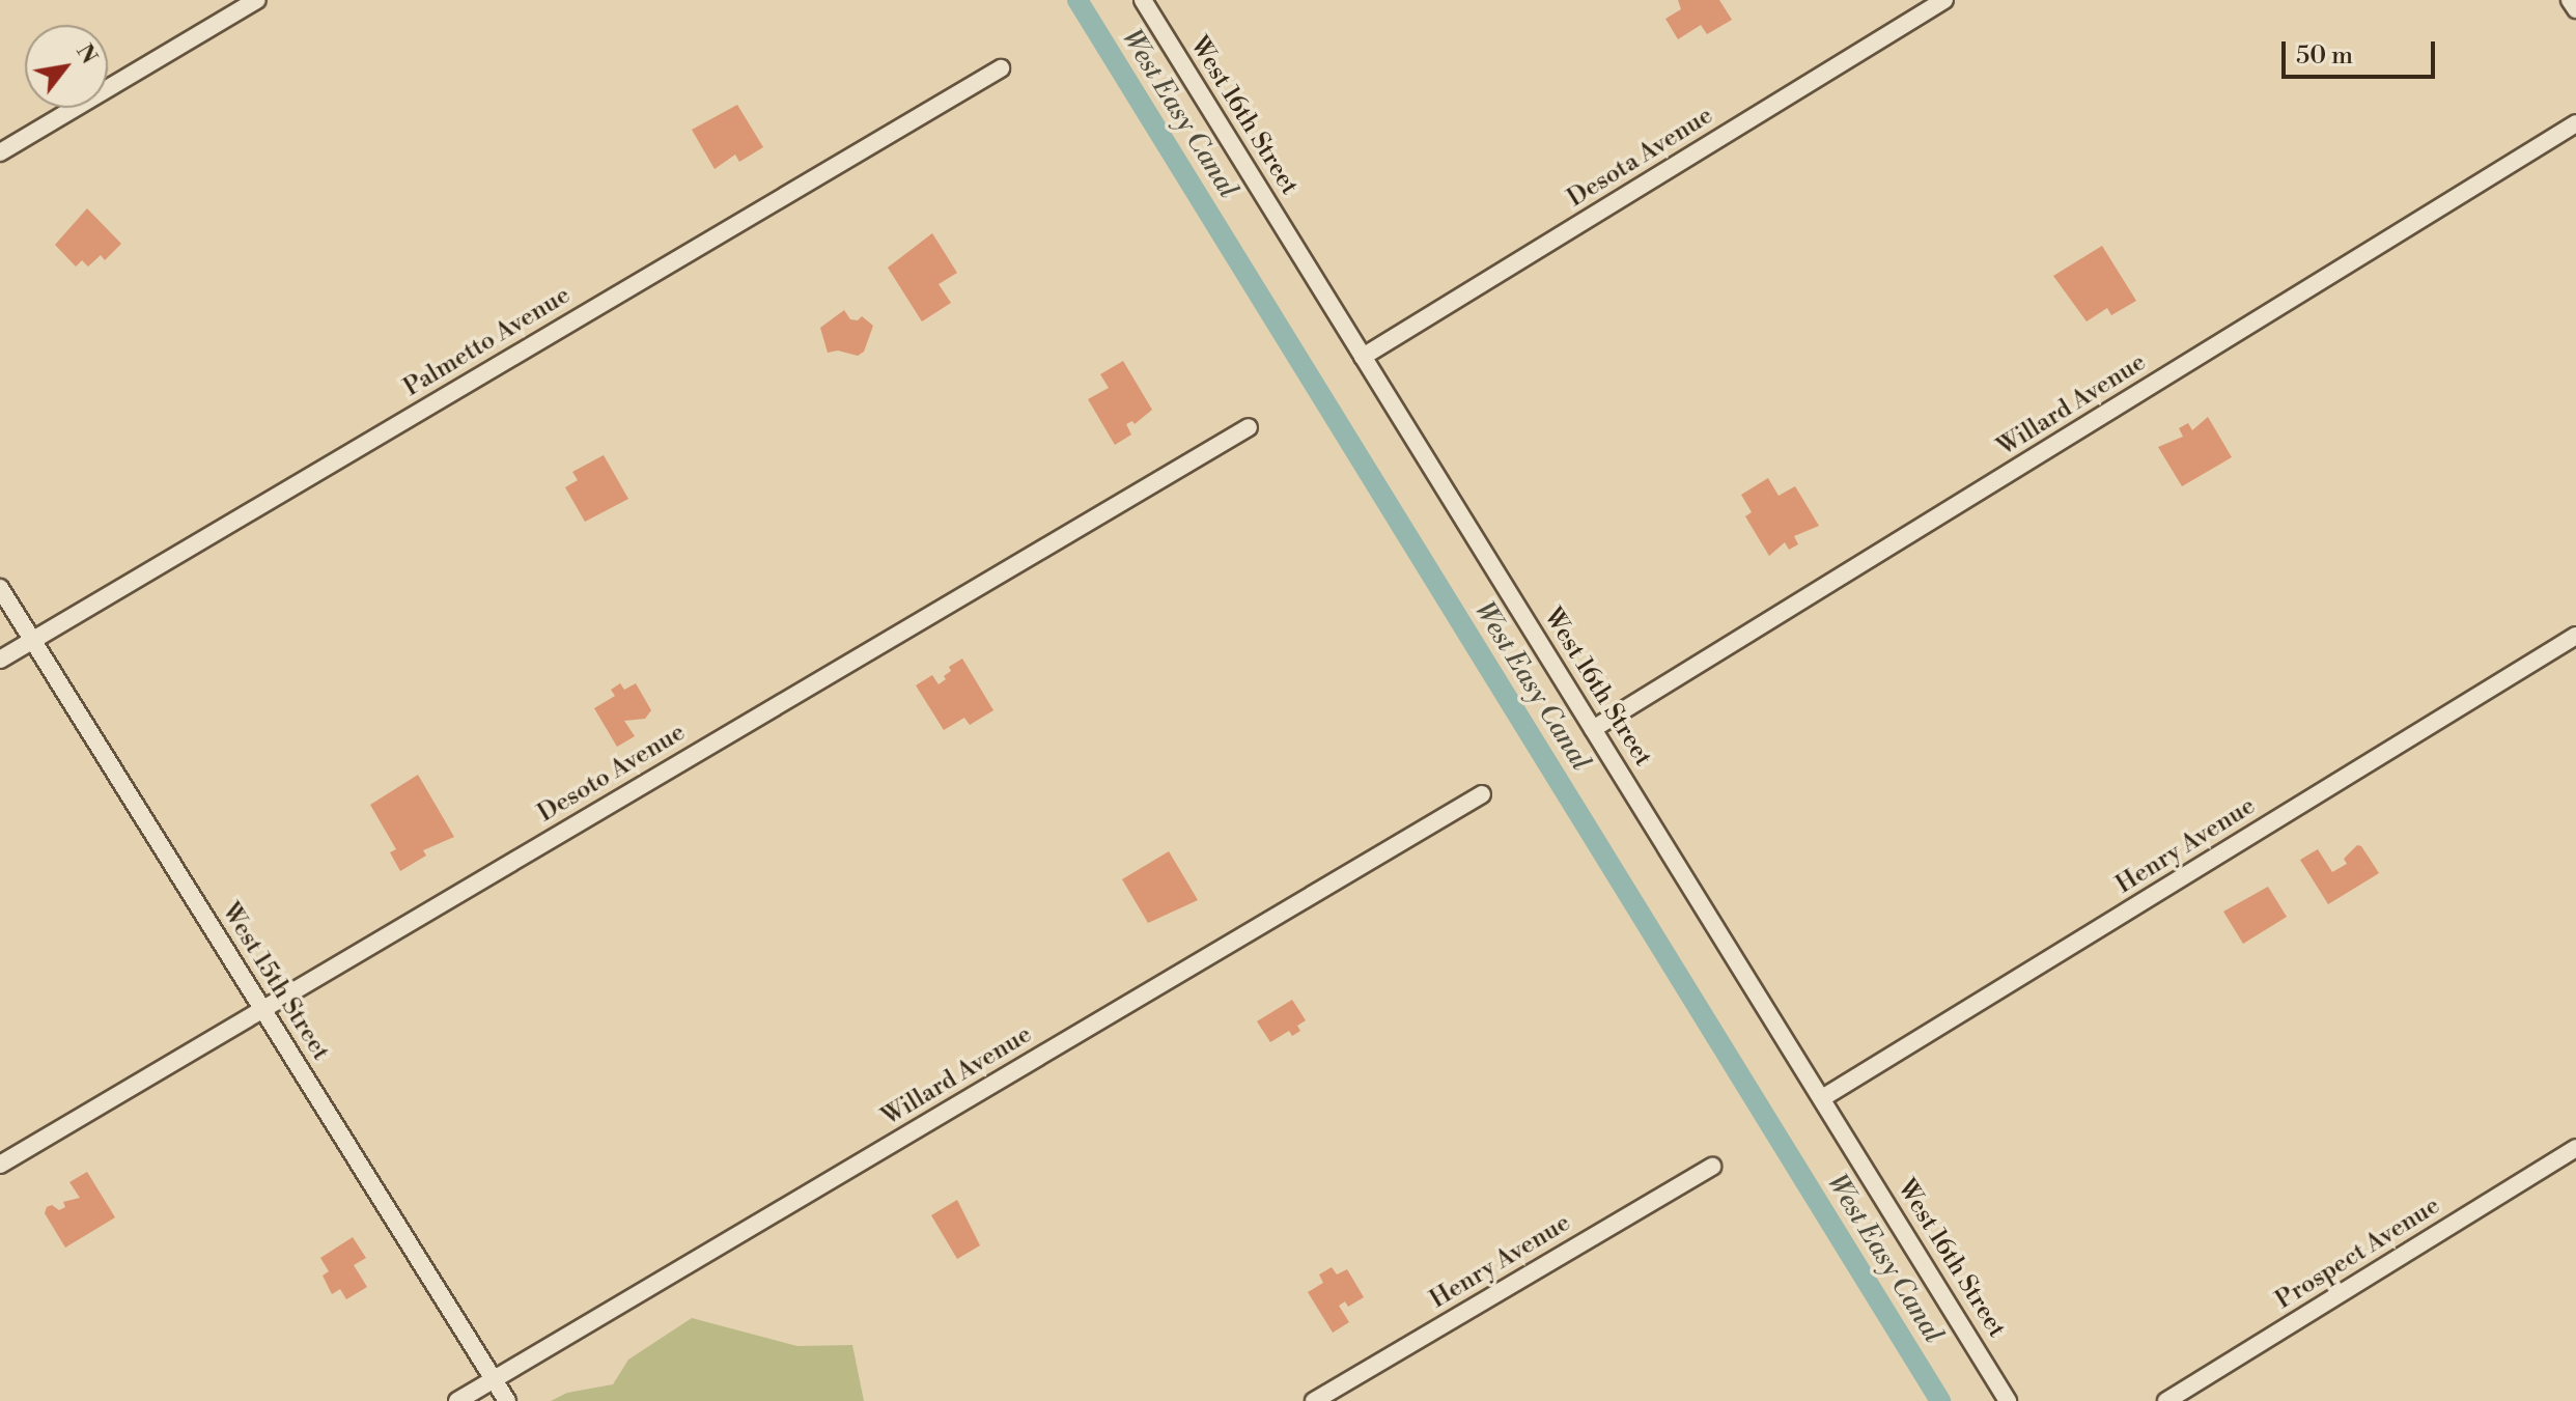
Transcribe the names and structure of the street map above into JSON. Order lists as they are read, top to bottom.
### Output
{
  "streets": {
    "street": [
      "West 16th Street",
      "Desota Avenue",
      "Palmetto Avenue",
      "Willard Avenue",
      "Desoto Avenue",
      "Henry Avenue",
      "West 15th Street",
      "Prospect Avenue"
    ]
  },
  "crossings": [
    ["West 16th Street", "Desota Avenue"],
    ["West 16th Street", "Willard Avenue"],
    ["West 16th Street", "Henry Avenue"],
    ["Palmetto Avenue", "West 15th Street"],
    ["Willard Avenue", "West 15th Street"],
    ["Desoto Avenue", "West 15th Street"]
  ],
  "water": ["West Easy Canal"],
  "scale_bar": "50 m",
  "north": "top right"
}
